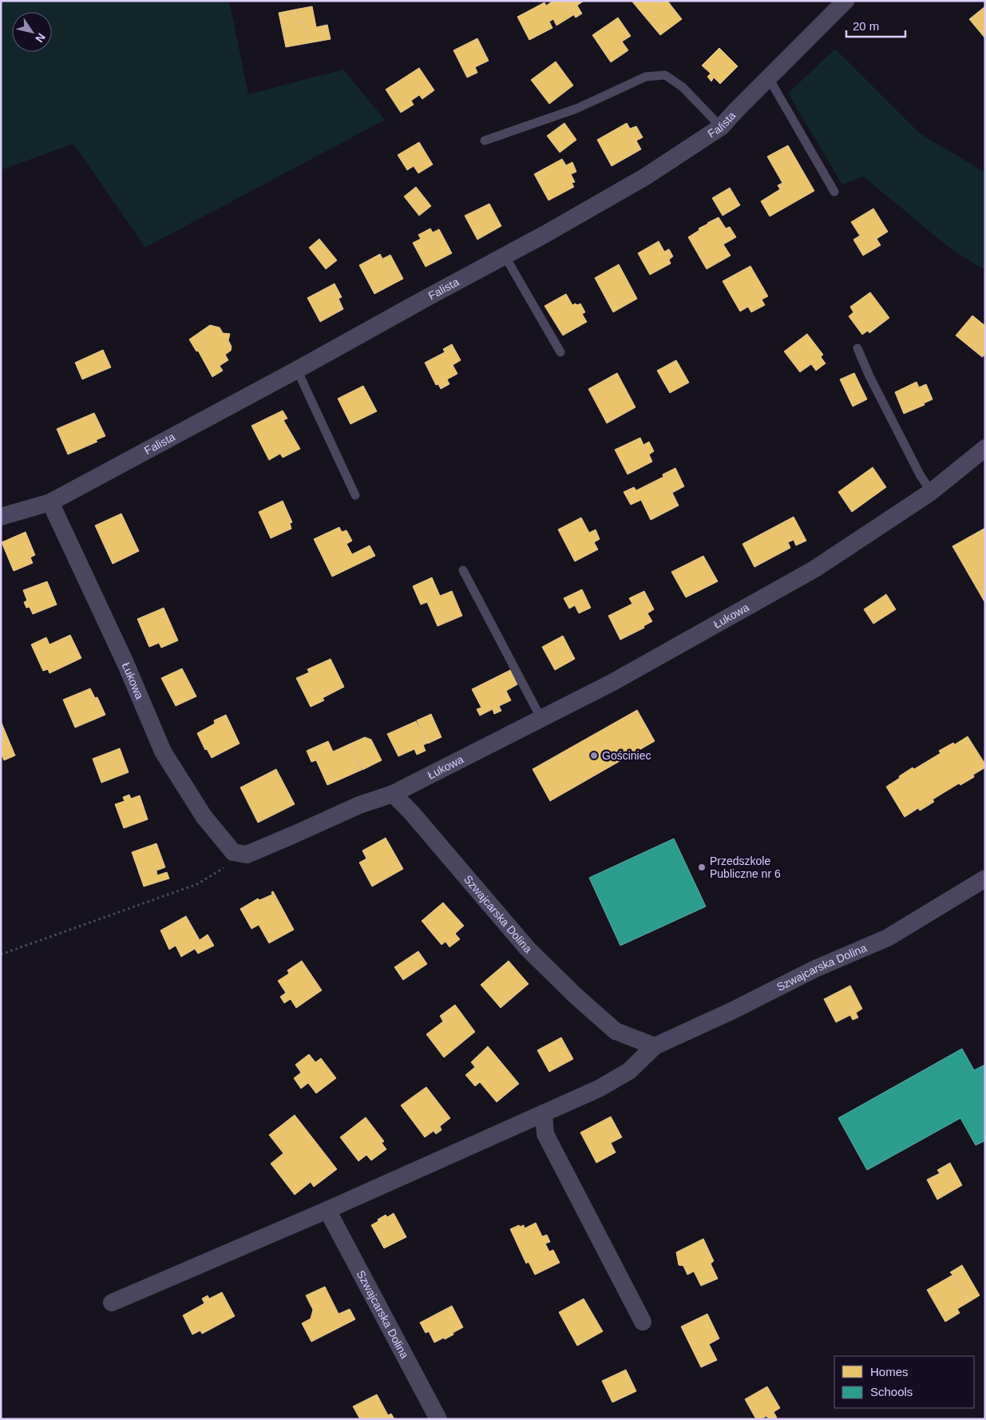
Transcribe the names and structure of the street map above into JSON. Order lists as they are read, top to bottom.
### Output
{
  "streets": {
    "street": ["Falista", "Łukowa", "Szwajcarska Dolina"]
  },
  "crossings": [
    ["Falista", "Łukowa"],
    ["Łukowa", "Szwajcarska Dolina"]
  ],
  "places": ["Gościniec", "Przedszkole Publiczne nr 6"],
  "legend": ["Homes", "Schools"],
  "scale_bar": "20 m",
  "north": "bottom right"
}
